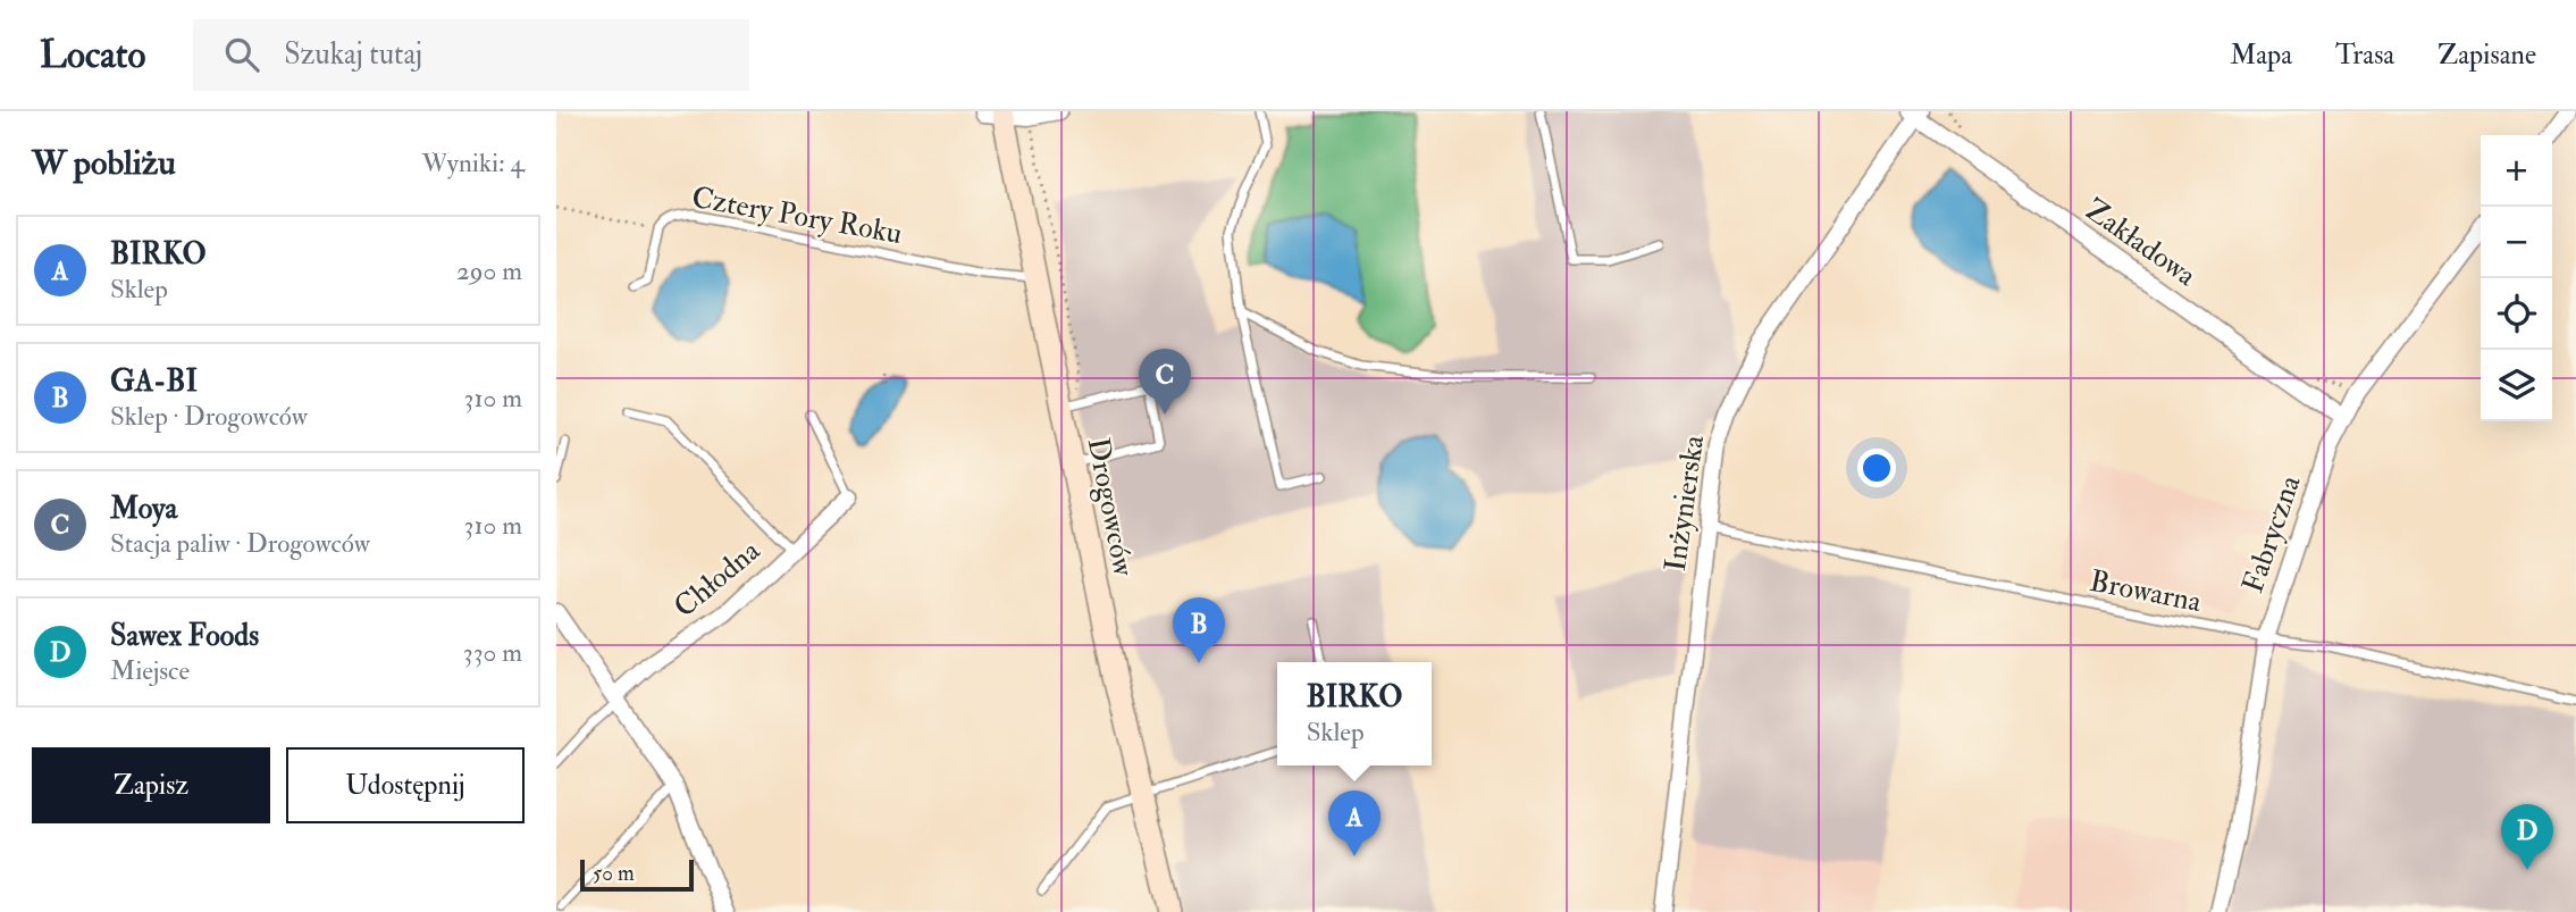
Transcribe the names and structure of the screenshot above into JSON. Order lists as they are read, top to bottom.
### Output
{
  "streets": {
    "main road": ["Drogowców"],
    "street": [
      "Zakładowa",
      "Inżynierska",
      "Fabryczna",
      "Chłodna"
    ],
    "lane": ["Cztery Pory Roku", "Browarna"]
  },
  "crossings": [
    ["Cztery Pory Roku", "Drogowców"],
    ["Zakładowa", "Inżynierska"],
    ["Zakładowa", "Fabryczna"],
    ["Inżynierska", "Browarna"],
    ["Fabryczna", "Browarna"]
  ],
  "scale_bar": "50 m",
  "page": {
    "header": "Locato",
    "search": "Szukaj tutaj",
    "nav": ["Mapa", "Trasa", "Zapisane"],
    "heading": ["W pobliżu", "Wyniki: 4"],
    "map_buttons": ["+", "−"],
    "list": [
      {
        "mark": "A",
        "name": "BIRKO",
        "note": "Sklep",
        "value": "290 m"
      },
      {
        "mark": "B",
        "name": "GA-BI",
        "note": "Sklep · Drogowców",
        "value": "310 m"
      },
      {
        "mark": "C",
        "name": "Moya",
        "note": "Stacja paliw · Drogowców",
        "value": "310 m"
      },
      {
        "mark": "D",
        "name": "Sawex Foods",
        "note": "Miejsce",
        "value": "330 m"
      }
    ],
    "pins": [
      "C",
      "B",
      "A",
      "D"
    ],
    "popup": ["BIRKO", "Sklep"],
    "buttons": ["Zapisz", "Udostępnij"],
    "scale": "50 m"
  }
}
